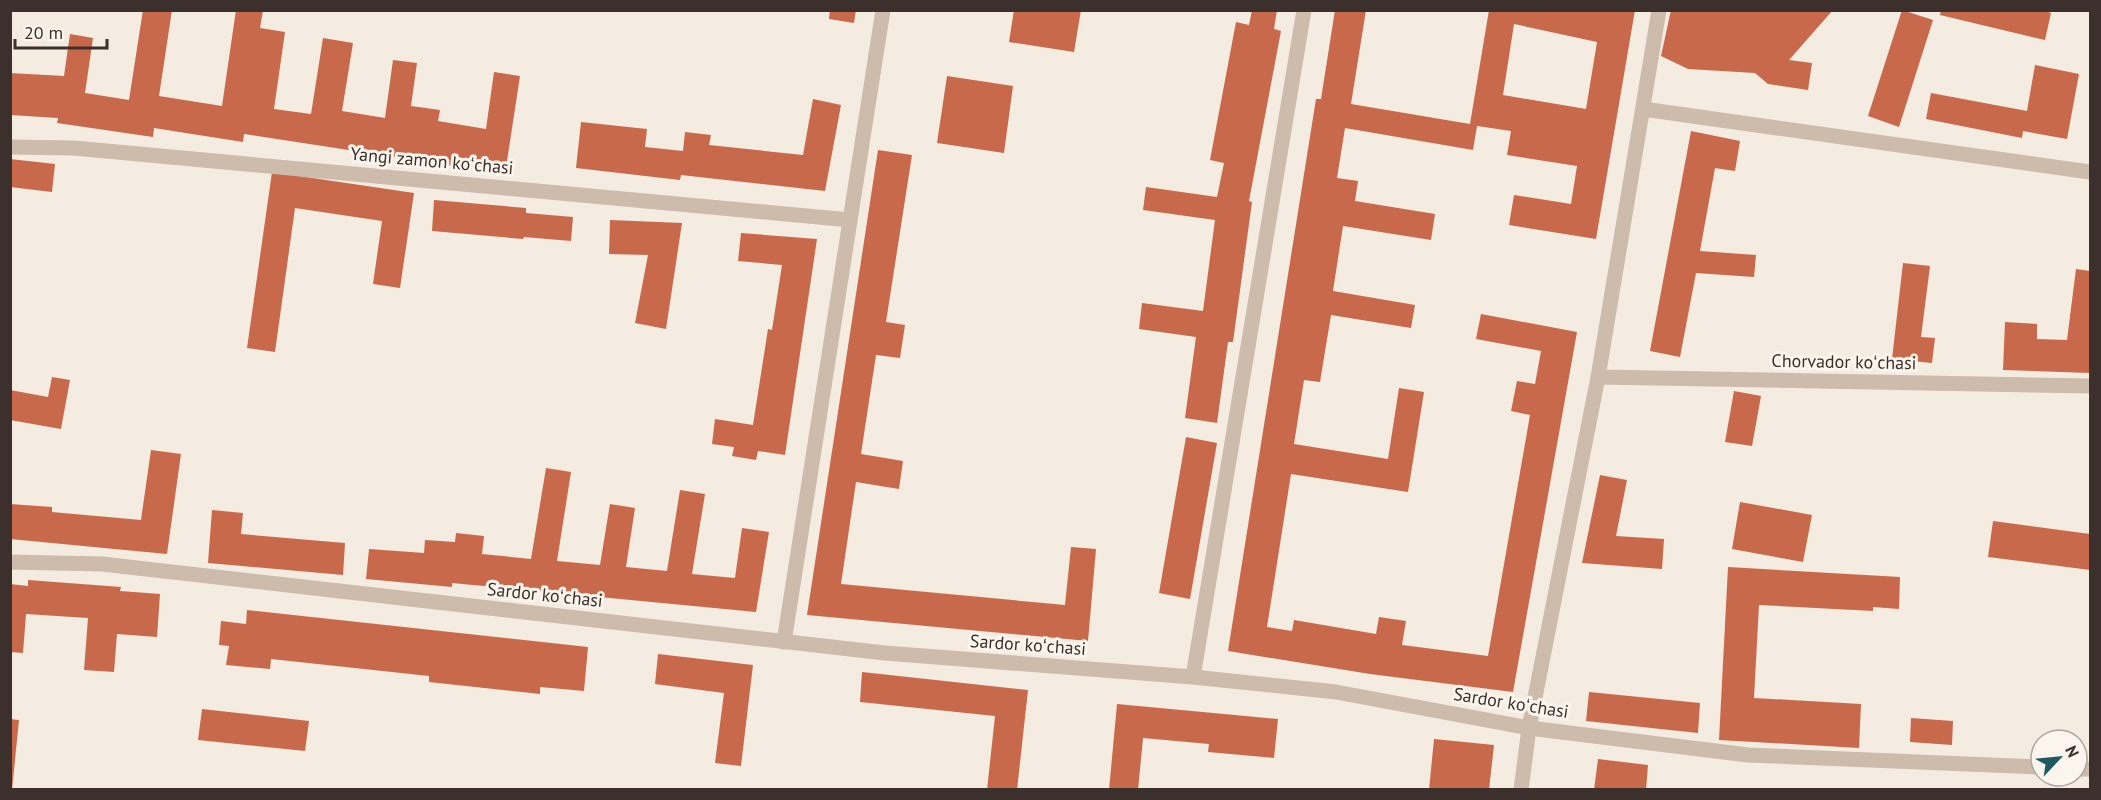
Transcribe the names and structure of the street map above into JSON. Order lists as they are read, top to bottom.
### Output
{
  "streets": {
    "street": ["Yangi zamon koʻchasi", "Chorvador koʻchasi", "Sardor koʻchasi"]
  },
  "scale_bar": "20 m",
  "north": "top right"
}
